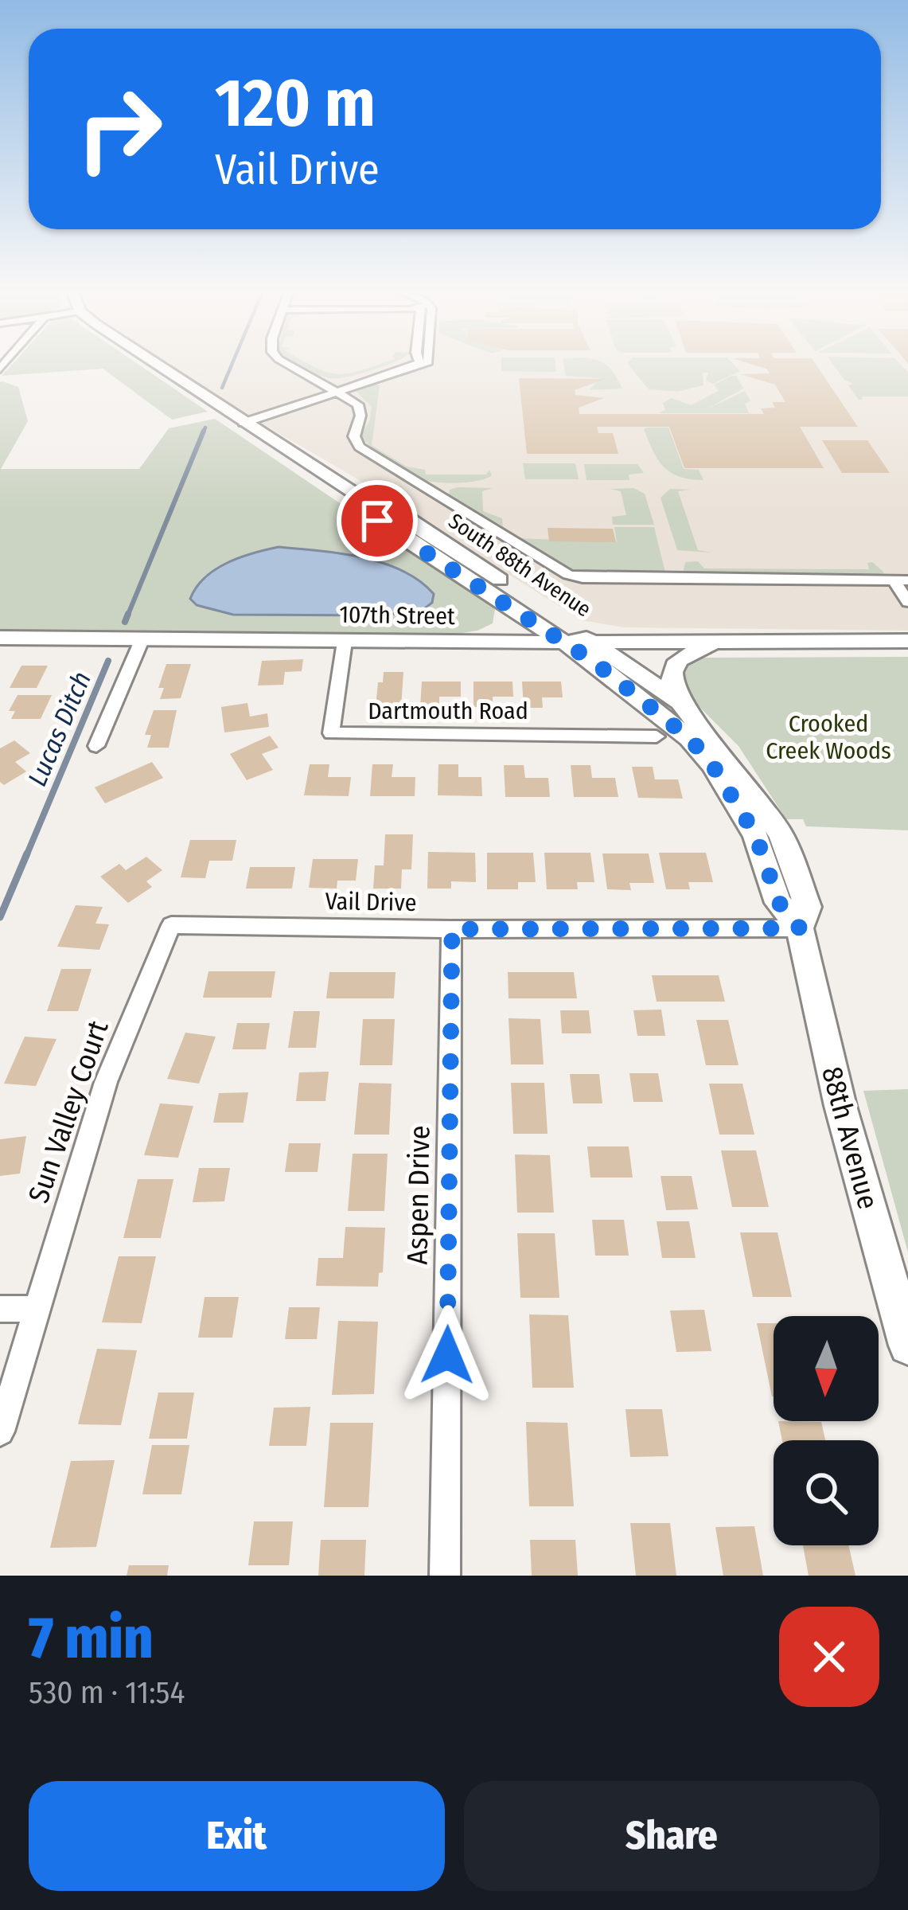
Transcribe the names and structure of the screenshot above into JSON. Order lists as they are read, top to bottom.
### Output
{
  "streets": {
    "street": [
      "South 88th Avenue",
      "107th Street",
      "Dartmouth Road",
      "Vail Drive",
      "Sun Valley Court",
      "88th Avenue",
      "Aspen Drive"
    ]
  },
  "crossings": [
    ["South 88th Avenue", "107th Street"],
    ["South 88th Avenue", "88th Avenue"],
    ["107th Street", "Dartmouth Road"],
    ["107th Street", "88th Avenue"],
    ["Vail Drive", "Sun Valley Court"],
    ["Vail Drive", "88th Avenue"],
    ["Vail Drive", "Aspen Drive"]
  ],
  "water": ["Lucas Ditch"],
  "parks": ["Crooked Creek Woods"],
  "north": "bottom",
  "page": {
    "turn": ["120 m", "Vail Drive"],
    "heading": ["7 min", "530 m · 11:54"],
    "buttons": ["Exit", "Share"]
  }
}
